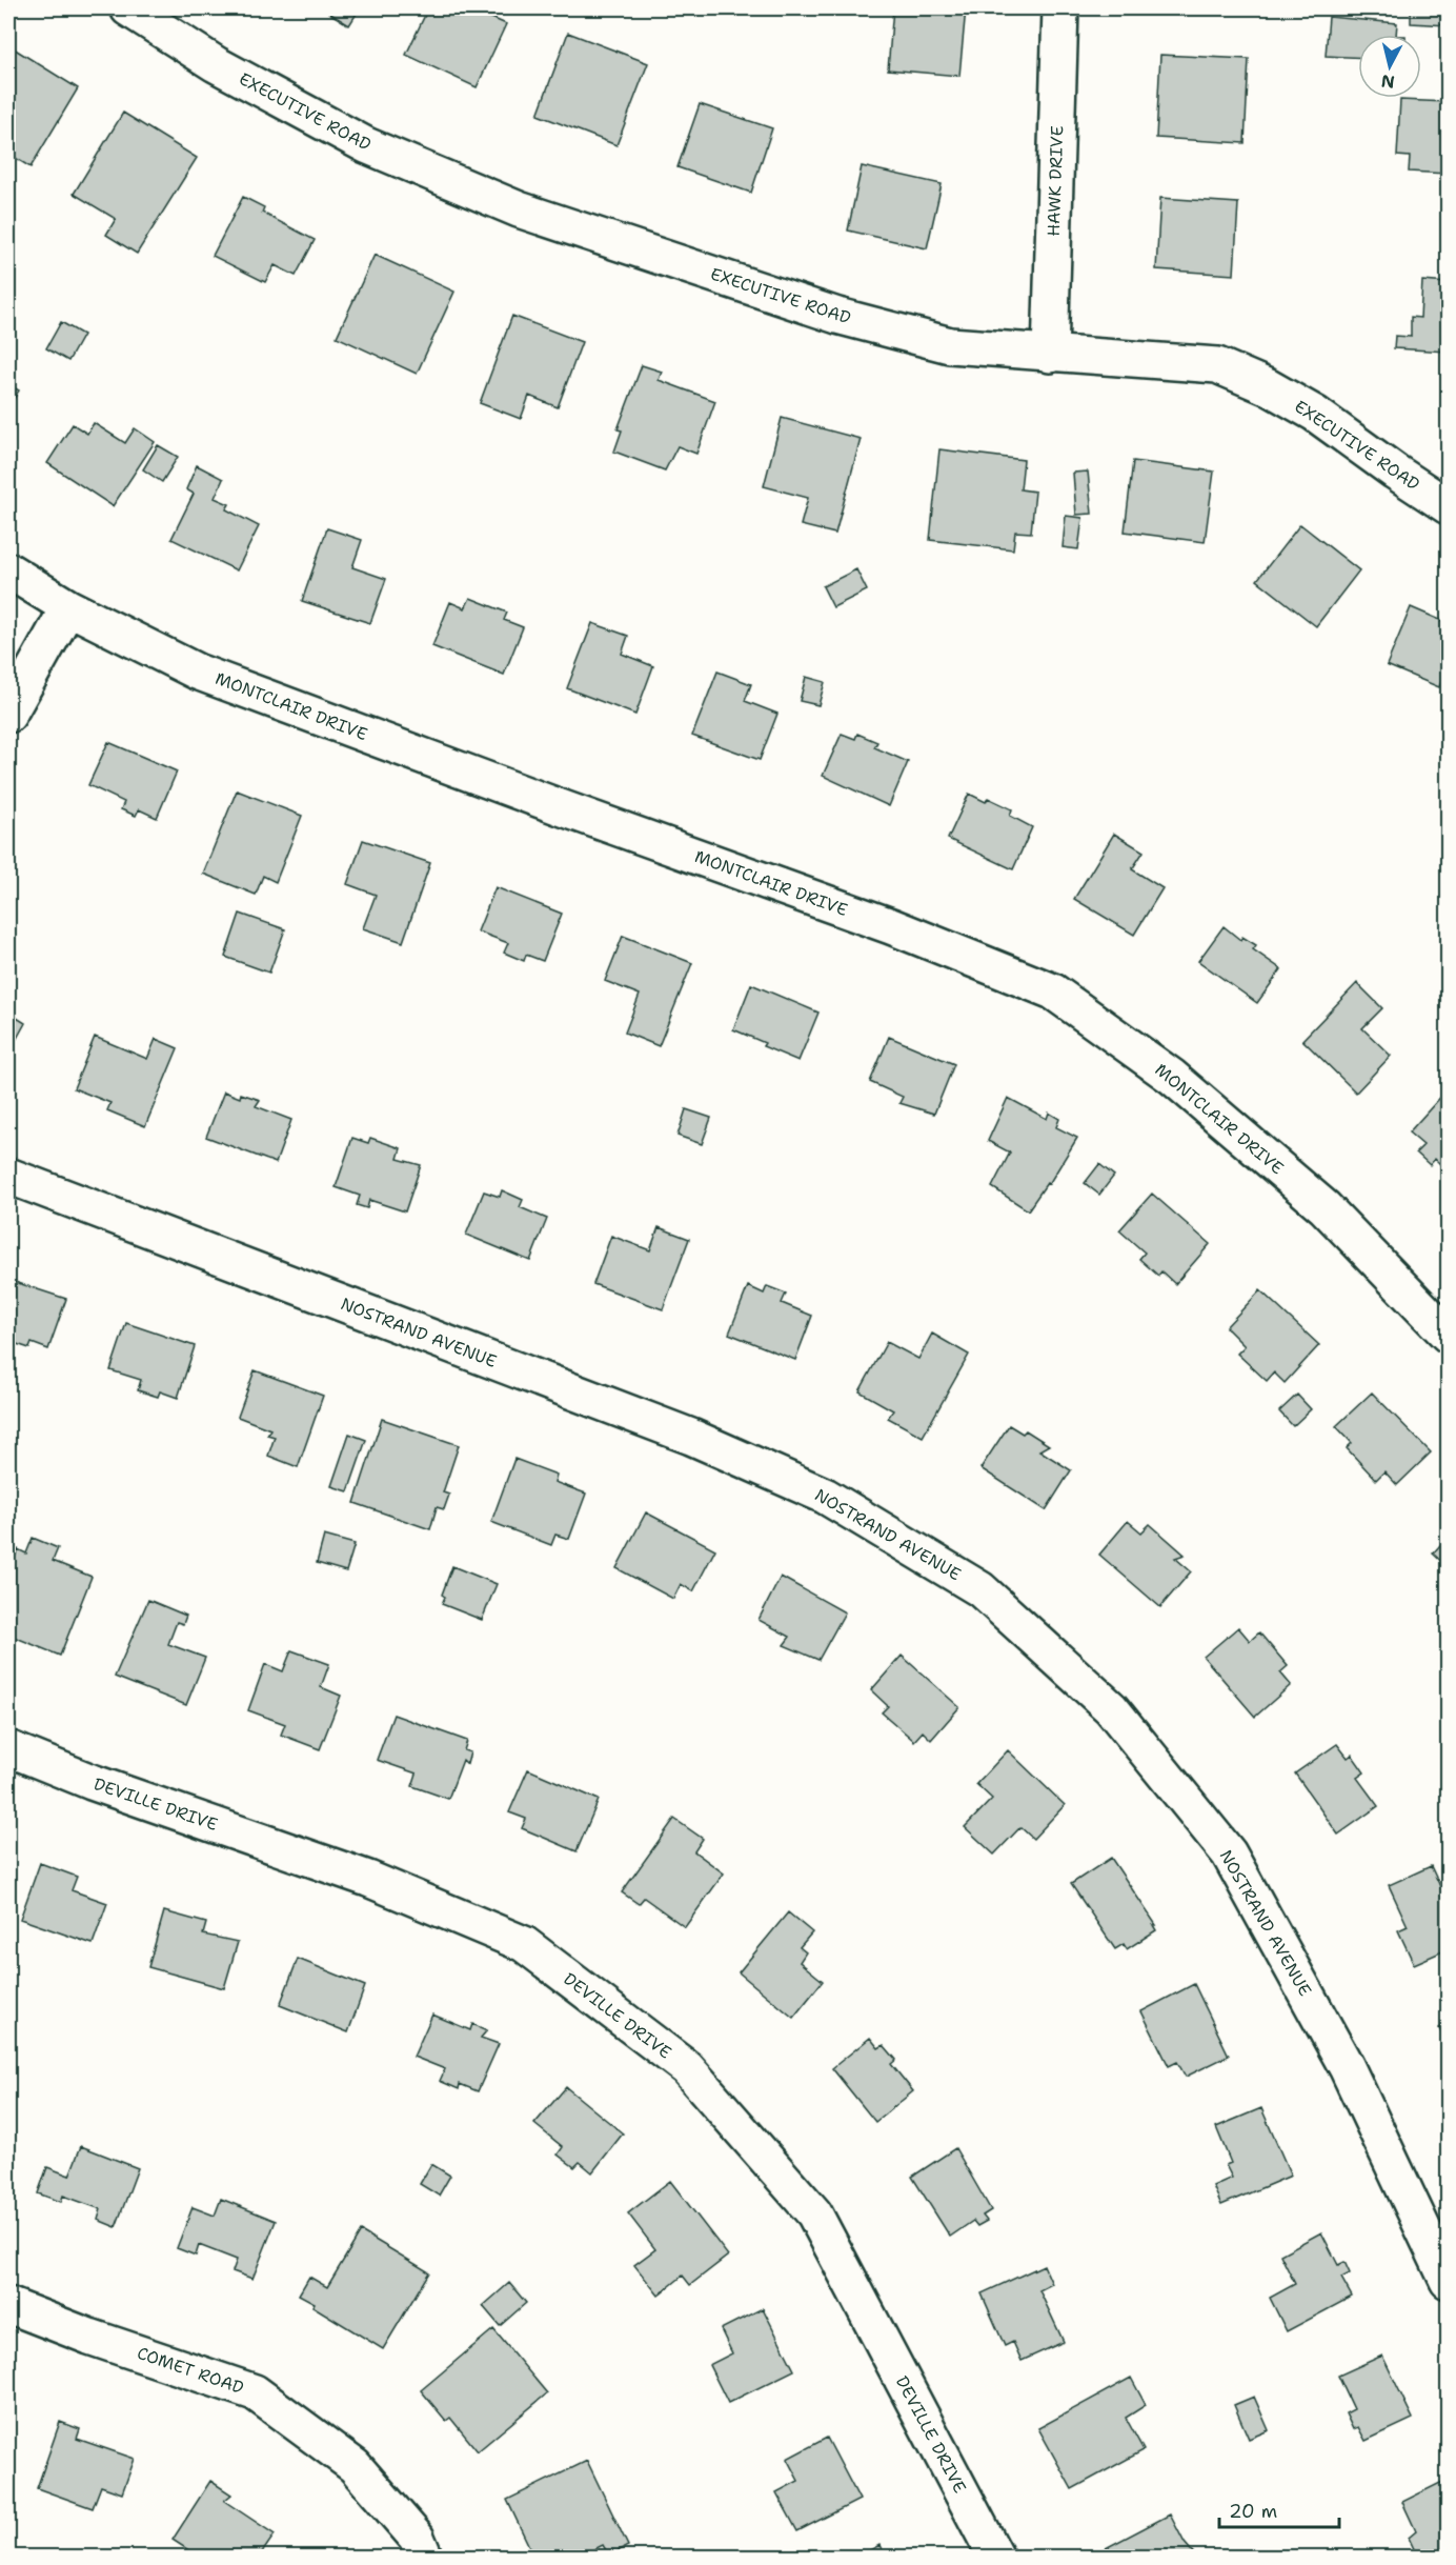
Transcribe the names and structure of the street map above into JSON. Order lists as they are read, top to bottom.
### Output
{
  "streets": {
    "street": [
      "EXECUTIVE ROAD",
      "HAWK DRIVE",
      "MONTCLAIR DRIVE",
      "NOSTRAND AVENUE",
      "DEVILLE DRIVE",
      "COMET ROAD"
    ]
  },
  "crossings": [
    ["EXECUTIVE ROAD", "HAWK DRIVE"]
  ],
  "scale_bar": "20 m",
  "north": "bottom"
}
